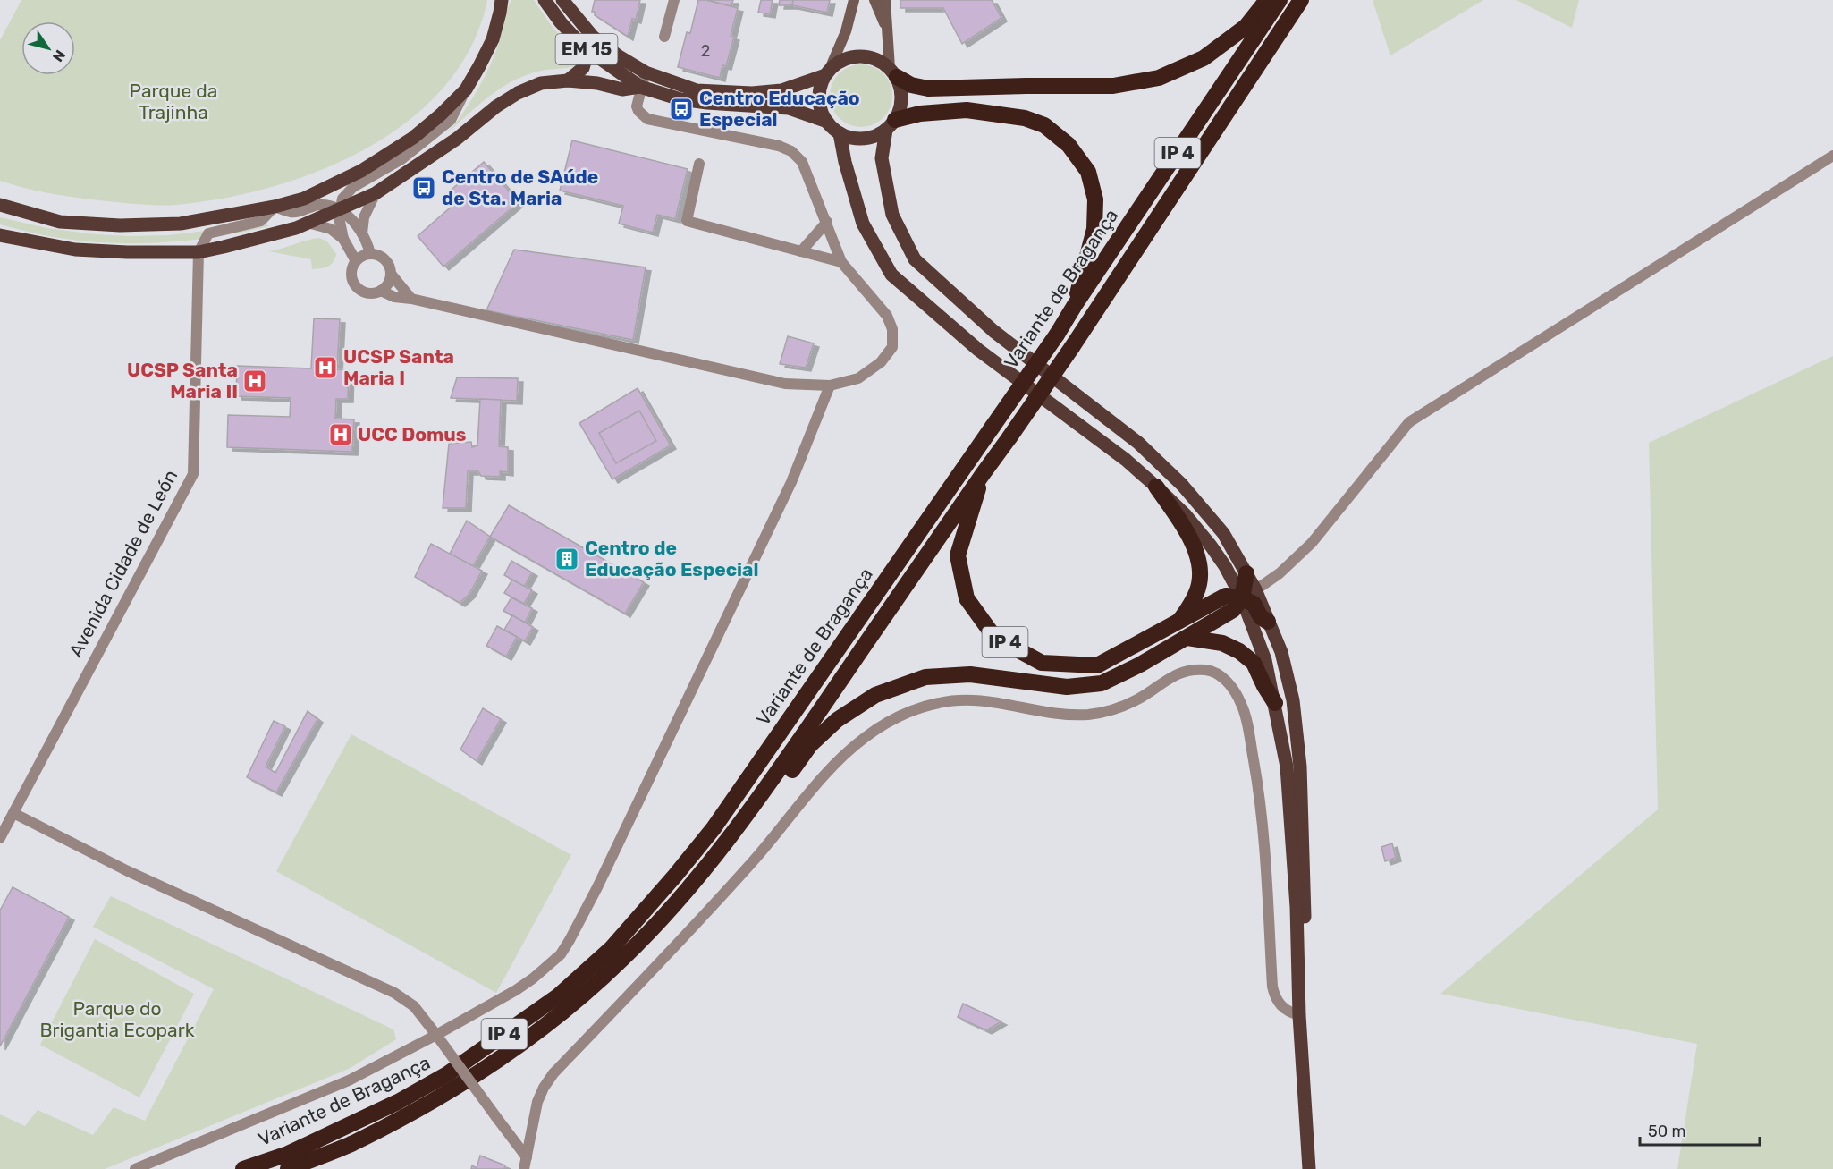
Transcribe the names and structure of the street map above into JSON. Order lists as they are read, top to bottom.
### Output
{
  "streets": {
    "highway": ["IP 4", "Variante de Bragança"],
    "main road": ["EM 15"],
    "street": ["Avenida Cidade de León"]
  },
  "crossings": [
    ["IP 4", "Variante de Bragança"]
  ],
  "parks": ["Parque da Trajinha", "Parque do Brigantia Ecopark"],
  "places": {
    "bus stop": ["Centro Educação Especial", "Centro de SAúde de Sta. Maria"],
    "hospital": ["UCSP Santa Maria I", "UCSP Santa Maria II", "UCC Domus"],
    "building": ["Centro de Educação Especial"]
  },
  "house_numbers": ["2"],
  "scale_bar": "50 m",
  "north": "bottom right"
}
